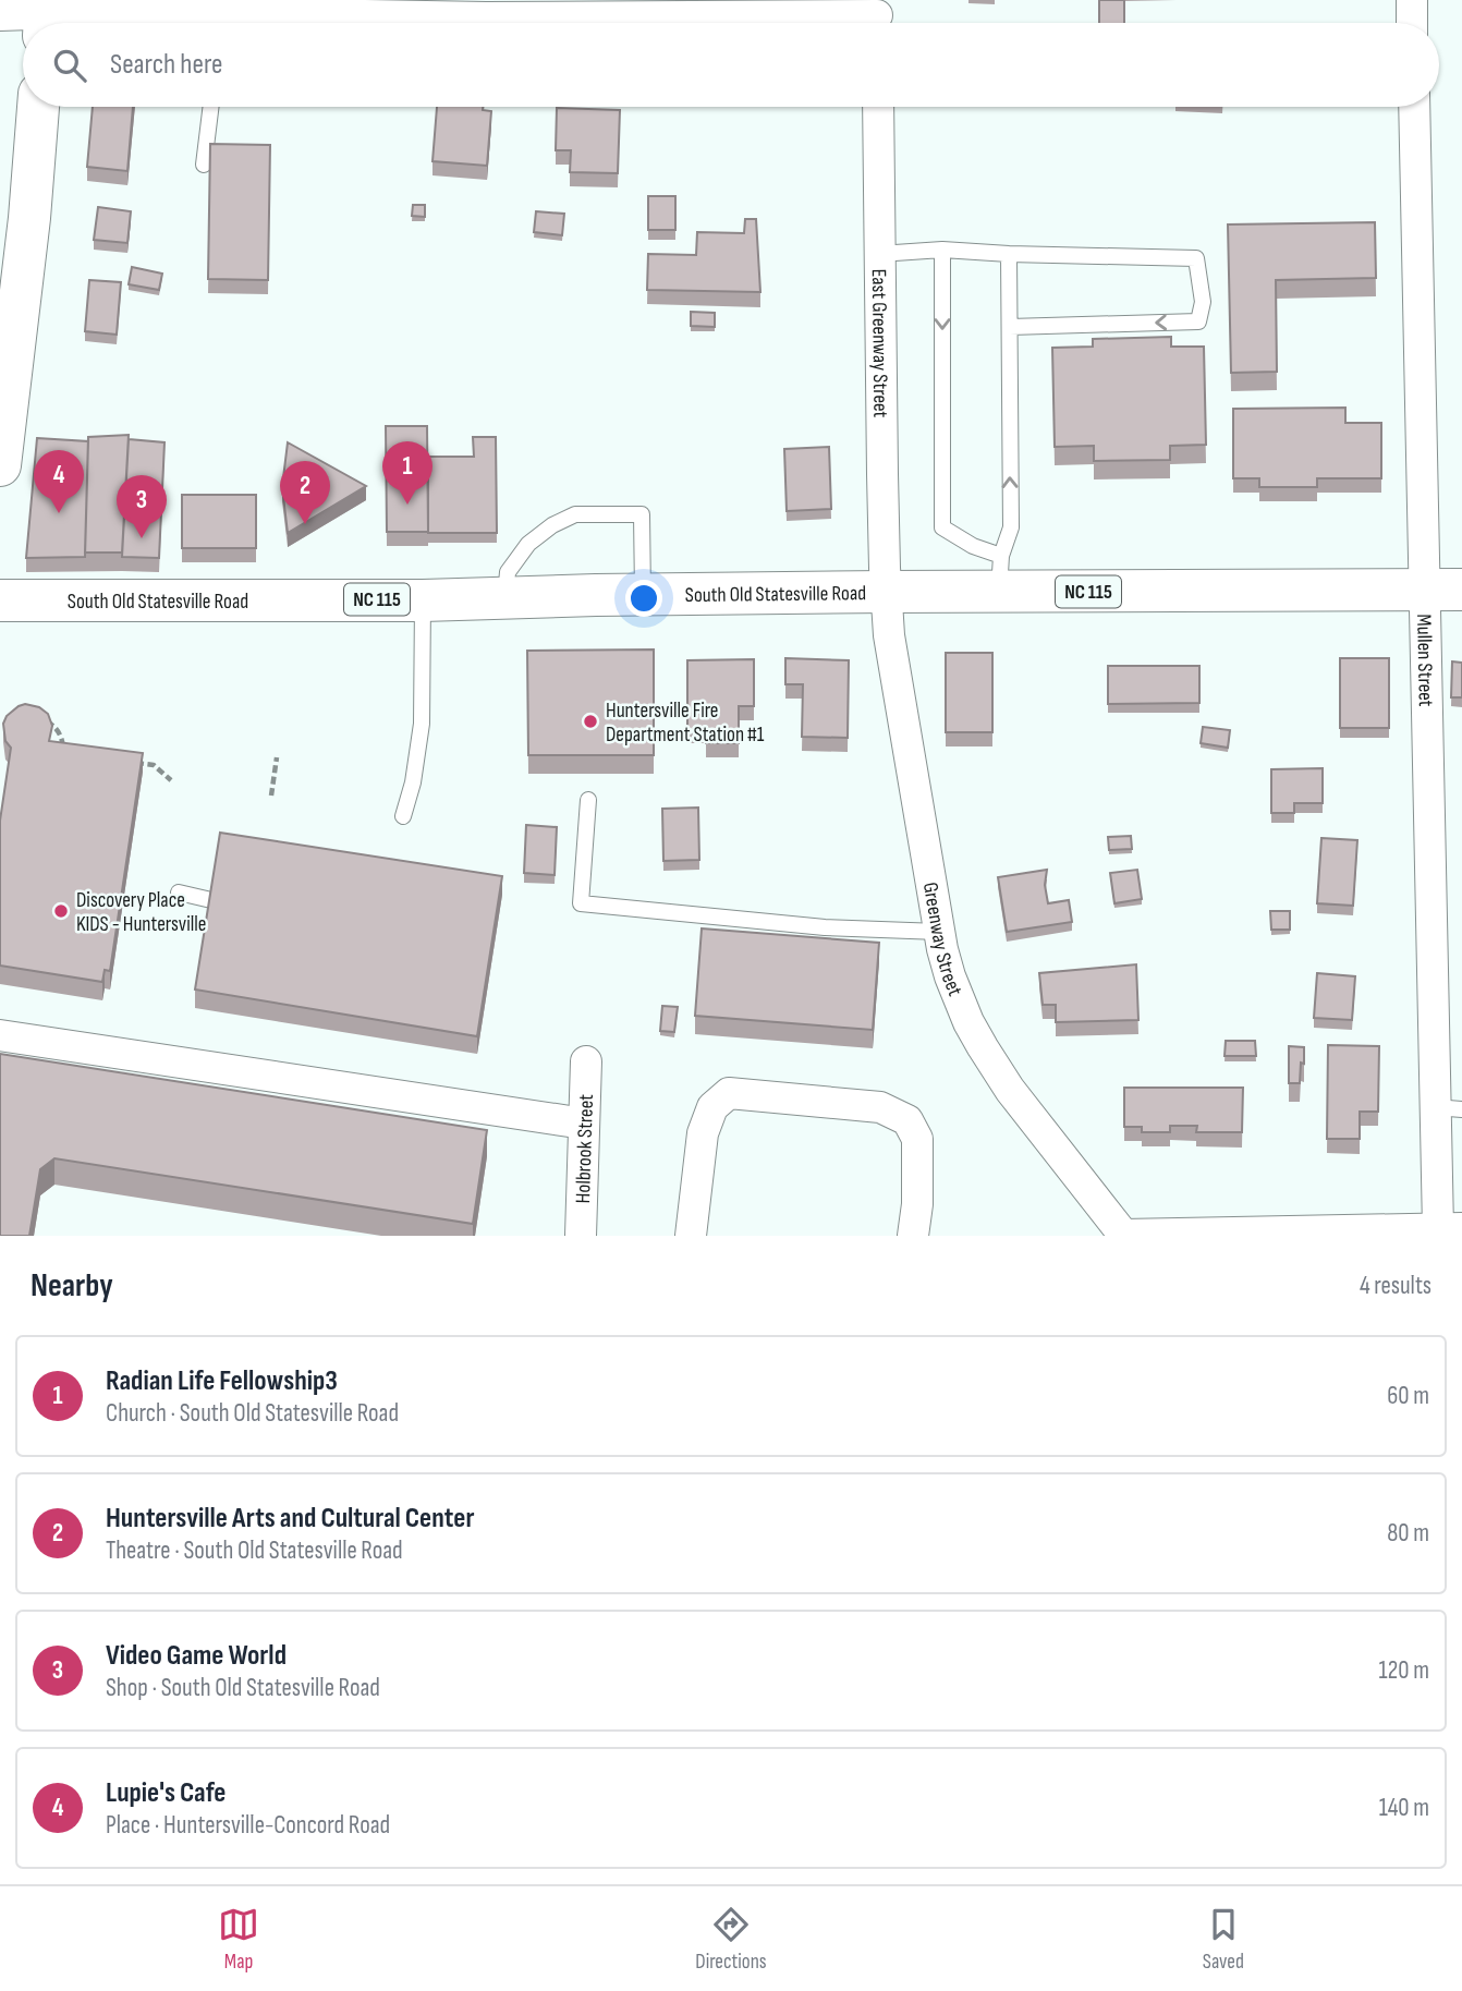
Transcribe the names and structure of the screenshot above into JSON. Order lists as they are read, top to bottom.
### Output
{
  "streets": {
    "main road": ["NC 115", "South Old Statesville Road"],
    "street": [
      "East Greenway Street",
      "Mullen Street",
      "Greenway Street",
      "Holbrook Street"
    ]
  },
  "crossings": [
    ["East Greenway Street", "South Old Statesville Road"],
    ["East Greenway Street", "Greenway Street"],
    ["South Old Statesville Road", "Mullen Street"],
    ["South Old Statesville Road", "Greenway Street"]
  ],
  "places": ["Huntersville Fire Department Station #1", "Discovery Place KIDS - Huntersville"],
  "page": {
    "search": "Search here",
    "pins": [
      "1",
      "4",
      "2",
      "3"
    ],
    "heading": ["Nearby", "4 results"],
    "list": [
      {
        "mark": "1",
        "name": "Radian Life Fellowship3",
        "note": "Church · South Old Statesville Road",
        "value": "60 m"
      },
      {
        "mark": "2",
        "name": "Huntersville Arts and Cultural Center",
        "note": "Theatre · South Old Statesville Road",
        "value": "80 m"
      },
      {
        "mark": "3",
        "name": "Video Game World",
        "note": "Shop · South Old Statesville Road",
        "value": "120 m"
      },
      {
        "mark": "4",
        "name": "Lupie's Cafe",
        "note": "Place · Huntersville-Concord Road",
        "value": "140 m"
      }
    ],
    "nav": ["Map", "Directions", "Saved"]
  }
}
